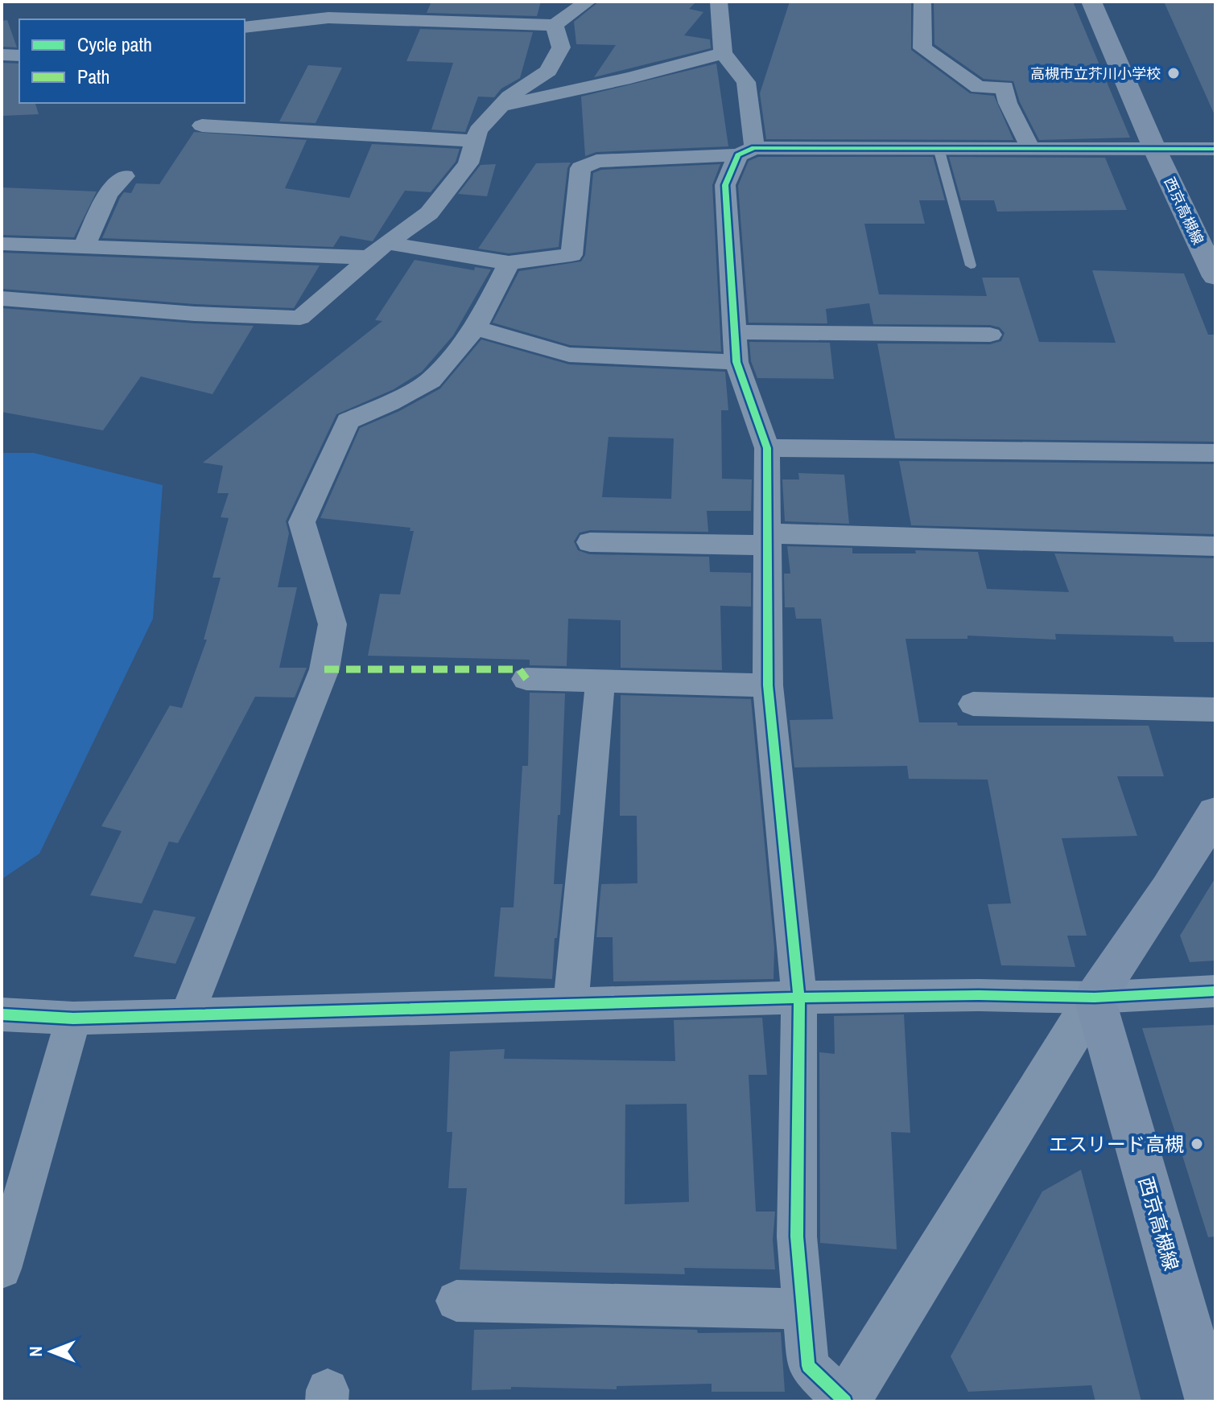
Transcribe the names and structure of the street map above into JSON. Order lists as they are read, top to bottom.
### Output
{
  "streets": {
    "main road": ["西京高槻線"]
  },
  "places": ["高槻市立芥川小学校", "エスリード高槻"],
  "legend": ["Cycle path", "Path"],
  "north": "left"
}
